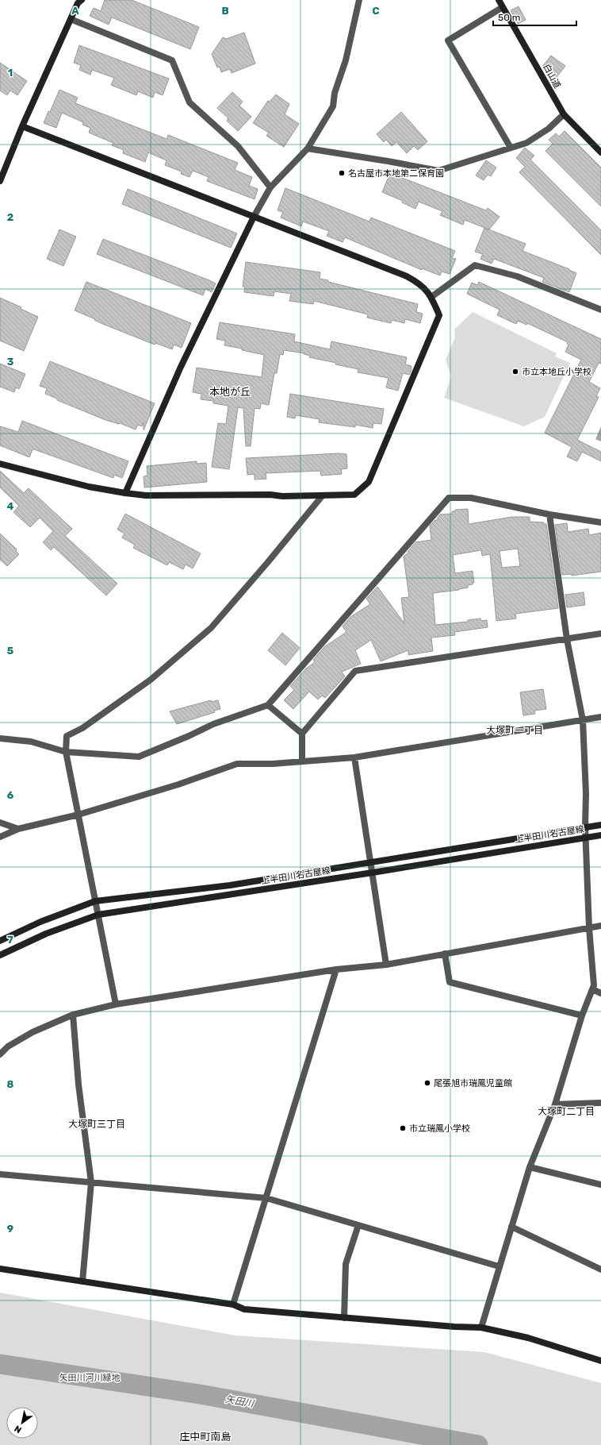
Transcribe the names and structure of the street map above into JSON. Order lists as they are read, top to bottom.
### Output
{
  "streets": {
    "street": ["白山道", "上半田川名古屋線"]
  },
  "districts": [
    "本地が丘",
    "大塚町一丁目",
    "大塚町二丁目",
    "大塚町三丁目",
    "庄中町南島"
  ],
  "water": ["矢田川"],
  "parks": ["矢田川河川緑地"],
  "places": [
    "名古屋市本地第二保育園",
    "市立本地丘小学校",
    "尾張旭市瑞鳳児童館",
    "市立瑞鳳小学校"
  ],
  "scale_bar": "50 m",
  "north": "bottom left",
  "grid": {
    "columns": ["A", "B", "C"],
    "rows": [
      "1",
      "2",
      "3",
      "4",
      "5",
      "6",
      "7",
      "8",
      "9"
    ]
  }
}
